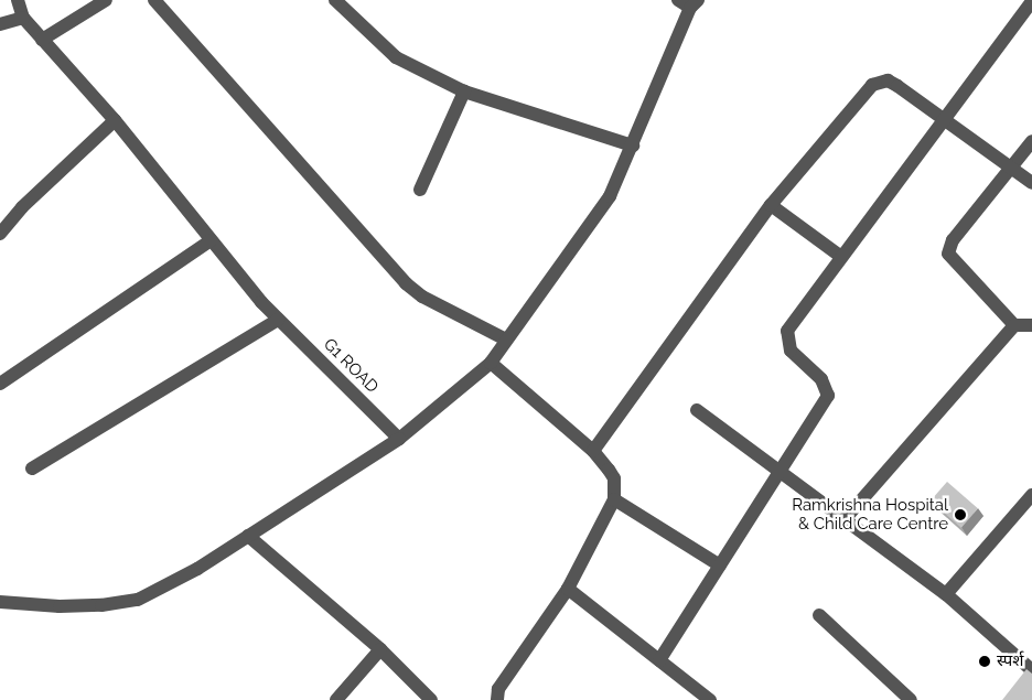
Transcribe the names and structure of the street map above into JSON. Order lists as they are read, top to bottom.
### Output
{
  "streets": {
    "street": ["G1 ROAD"]
  },
  "places": ["Ramkrishna Hospital & Child Care Centre", "स्पर्श"]
}
